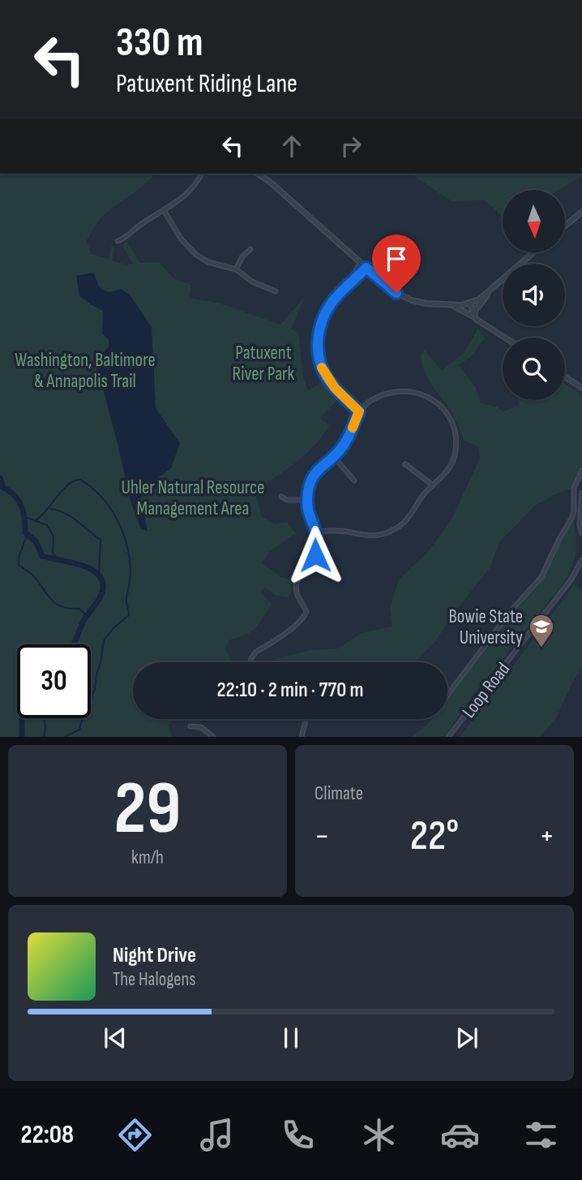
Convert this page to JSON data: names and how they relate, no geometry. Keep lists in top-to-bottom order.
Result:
{
  "streets": {
    "street": ["Loop Road"]
  },
  "parks": ["Patuxent River Park", "Washington, Baltimore & Annapolis Trail", "Uhler Natural Resource Management Area"],
  "places": {
    "school or university": ["Bowie State University"]
  },
  "north": "bottom",
  "page": {
    "turn": ["330 m", "Patuxent Riding Lane"],
    "limit": "30",
    "trip": "22:10 · 2 min · 770 m",
    "tile": [
      ["29", "km/h"],
      "Climate"
    ],
    "heat": ["−", "22°", "+"],
    "song": ["Night Drive", "The Halogens"],
    "tabs": "22:08"
  }
}
